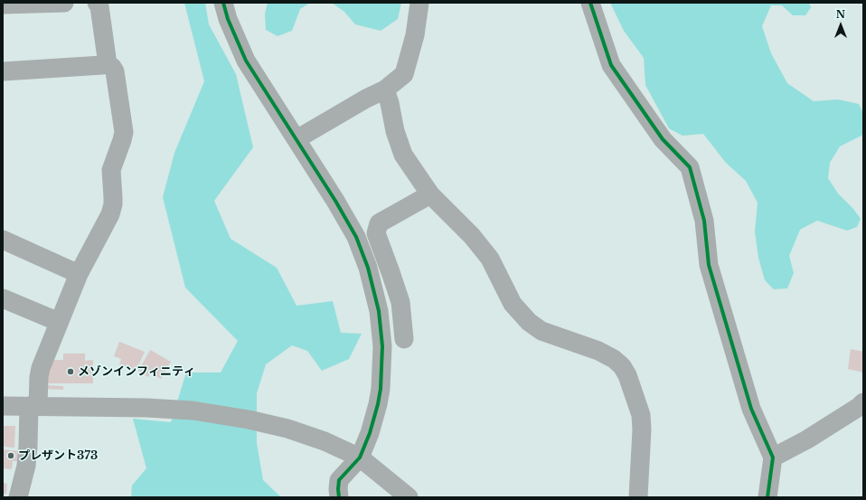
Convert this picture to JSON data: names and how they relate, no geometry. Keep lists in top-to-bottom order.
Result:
{
  "places": ["メゾンインフィニティ", "プレザント373"],
  "north": "top"
}
